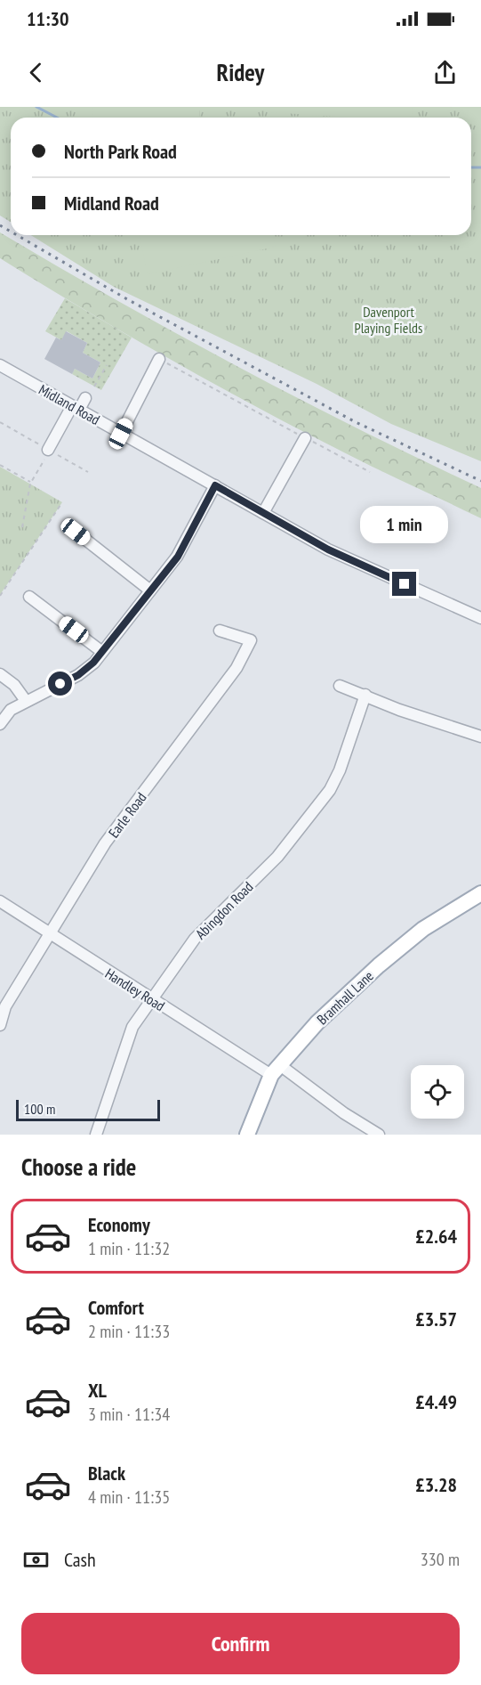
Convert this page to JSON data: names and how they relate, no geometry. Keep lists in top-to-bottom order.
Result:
{
  "streets": {
    "main road": ["Bramhall Lane"],
    "street": [
      "Midland Road",
      "Earle Road",
      "Abingdon Road",
      "Handley Road"
    ]
  },
  "crossings": [
    ["Earle Road", "Handley Road"],
    ["Abingdon Road", "Handley Road"],
    ["Handley Road", "Bramhall Lane"]
  ],
  "parks": ["Davenport Playing Fields"],
  "scale_bar": "100 m",
  "page": {
    "status": "11:30",
    "header": "Ridey",
    "banner": ["North Park Road", "Midland Road"],
    "bubble": "1 min",
    "scale": "100 m",
    "heading": "Choose a ride",
    "list": [
      {
        "name": "Economy",
        "note": "1 min · 11:32",
        "value": "£2.64"
      },
      {
        "name": "Comfort",
        "note": "2 min · 11:33",
        "value": "£3.57"
      },
      {
        "name": "XL",
        "note": "3 min · 11:34",
        "value": "£4.49"
      },
      {
        "name": "Black",
        "note": "4 min · 11:35",
        "value": "£3.28"
      }
    ],
    "pay": ["Cash", "330 m"],
    "buttons": "Confirm"
  }
}
